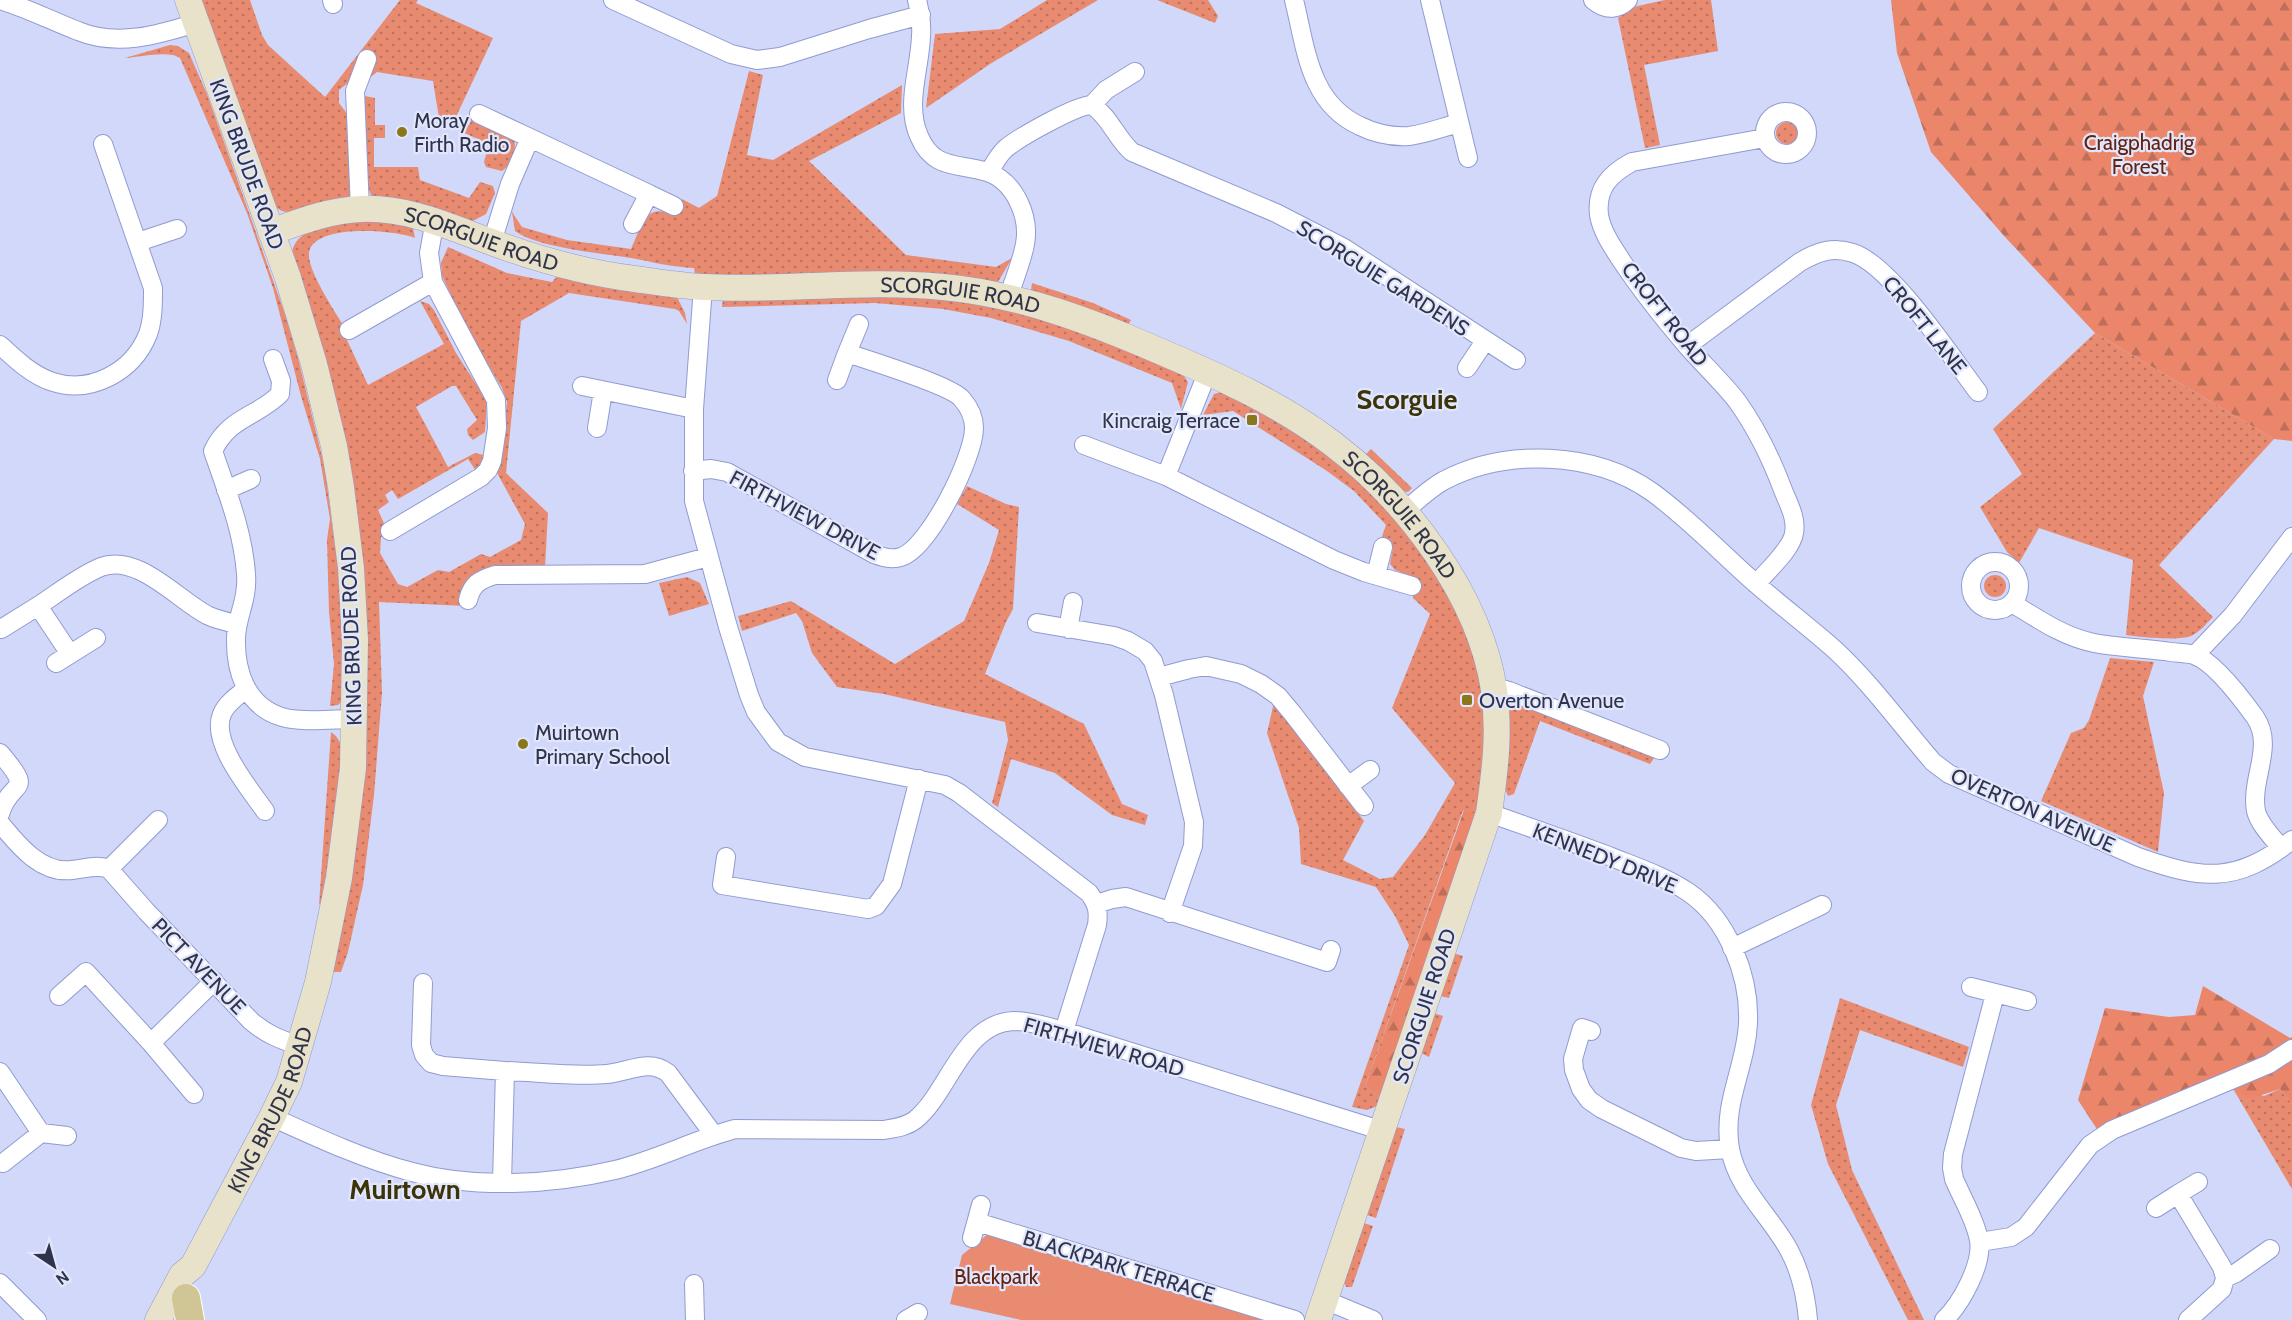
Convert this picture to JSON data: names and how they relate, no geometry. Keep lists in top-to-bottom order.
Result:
{
  "streets": {
    "street": [
      "KING BRUDE ROAD",
      "SCORGUIE ROAD",
      "SCORGUIE GARDENS",
      "CROFT ROAD",
      "CROFT LANE",
      "FIRTHVIEW DRIVE",
      "OVERTON AVENUE",
      "KENNEDY DRIVE",
      "PICT AVENUE",
      "FIRTHVIEW ROAD",
      "BLACKPARK TERRACE"
    ]
  },
  "crossings": [
    ["KING BRUDE ROAD", "SCORGUIE ROAD"],
    ["KING BRUDE ROAD", "PICT AVENUE"],
    ["KING BRUDE ROAD", "FIRTHVIEW ROAD"],
    ["SCORGUIE ROAD", "OVERTON AVENUE"],
    ["SCORGUIE ROAD", "KENNEDY DRIVE"],
    ["SCORGUIE ROAD", "FIRTHVIEW ROAD"],
    ["CROFT ROAD", "CROFT LANE"],
    ["CROFT ROAD", "OVERTON AVENUE"]
  ],
  "districts": ["Scorguie", "Muirtown"],
  "parks": ["Craigphadrig Forest", "Blackpark"],
  "places": {
    "other": ["Moray Firth Radio", "Muirtown Primary School"],
    "transit": ["Kincraig Terrace", "Overton Avenue"]
  },
  "north": "bottom right"
}
